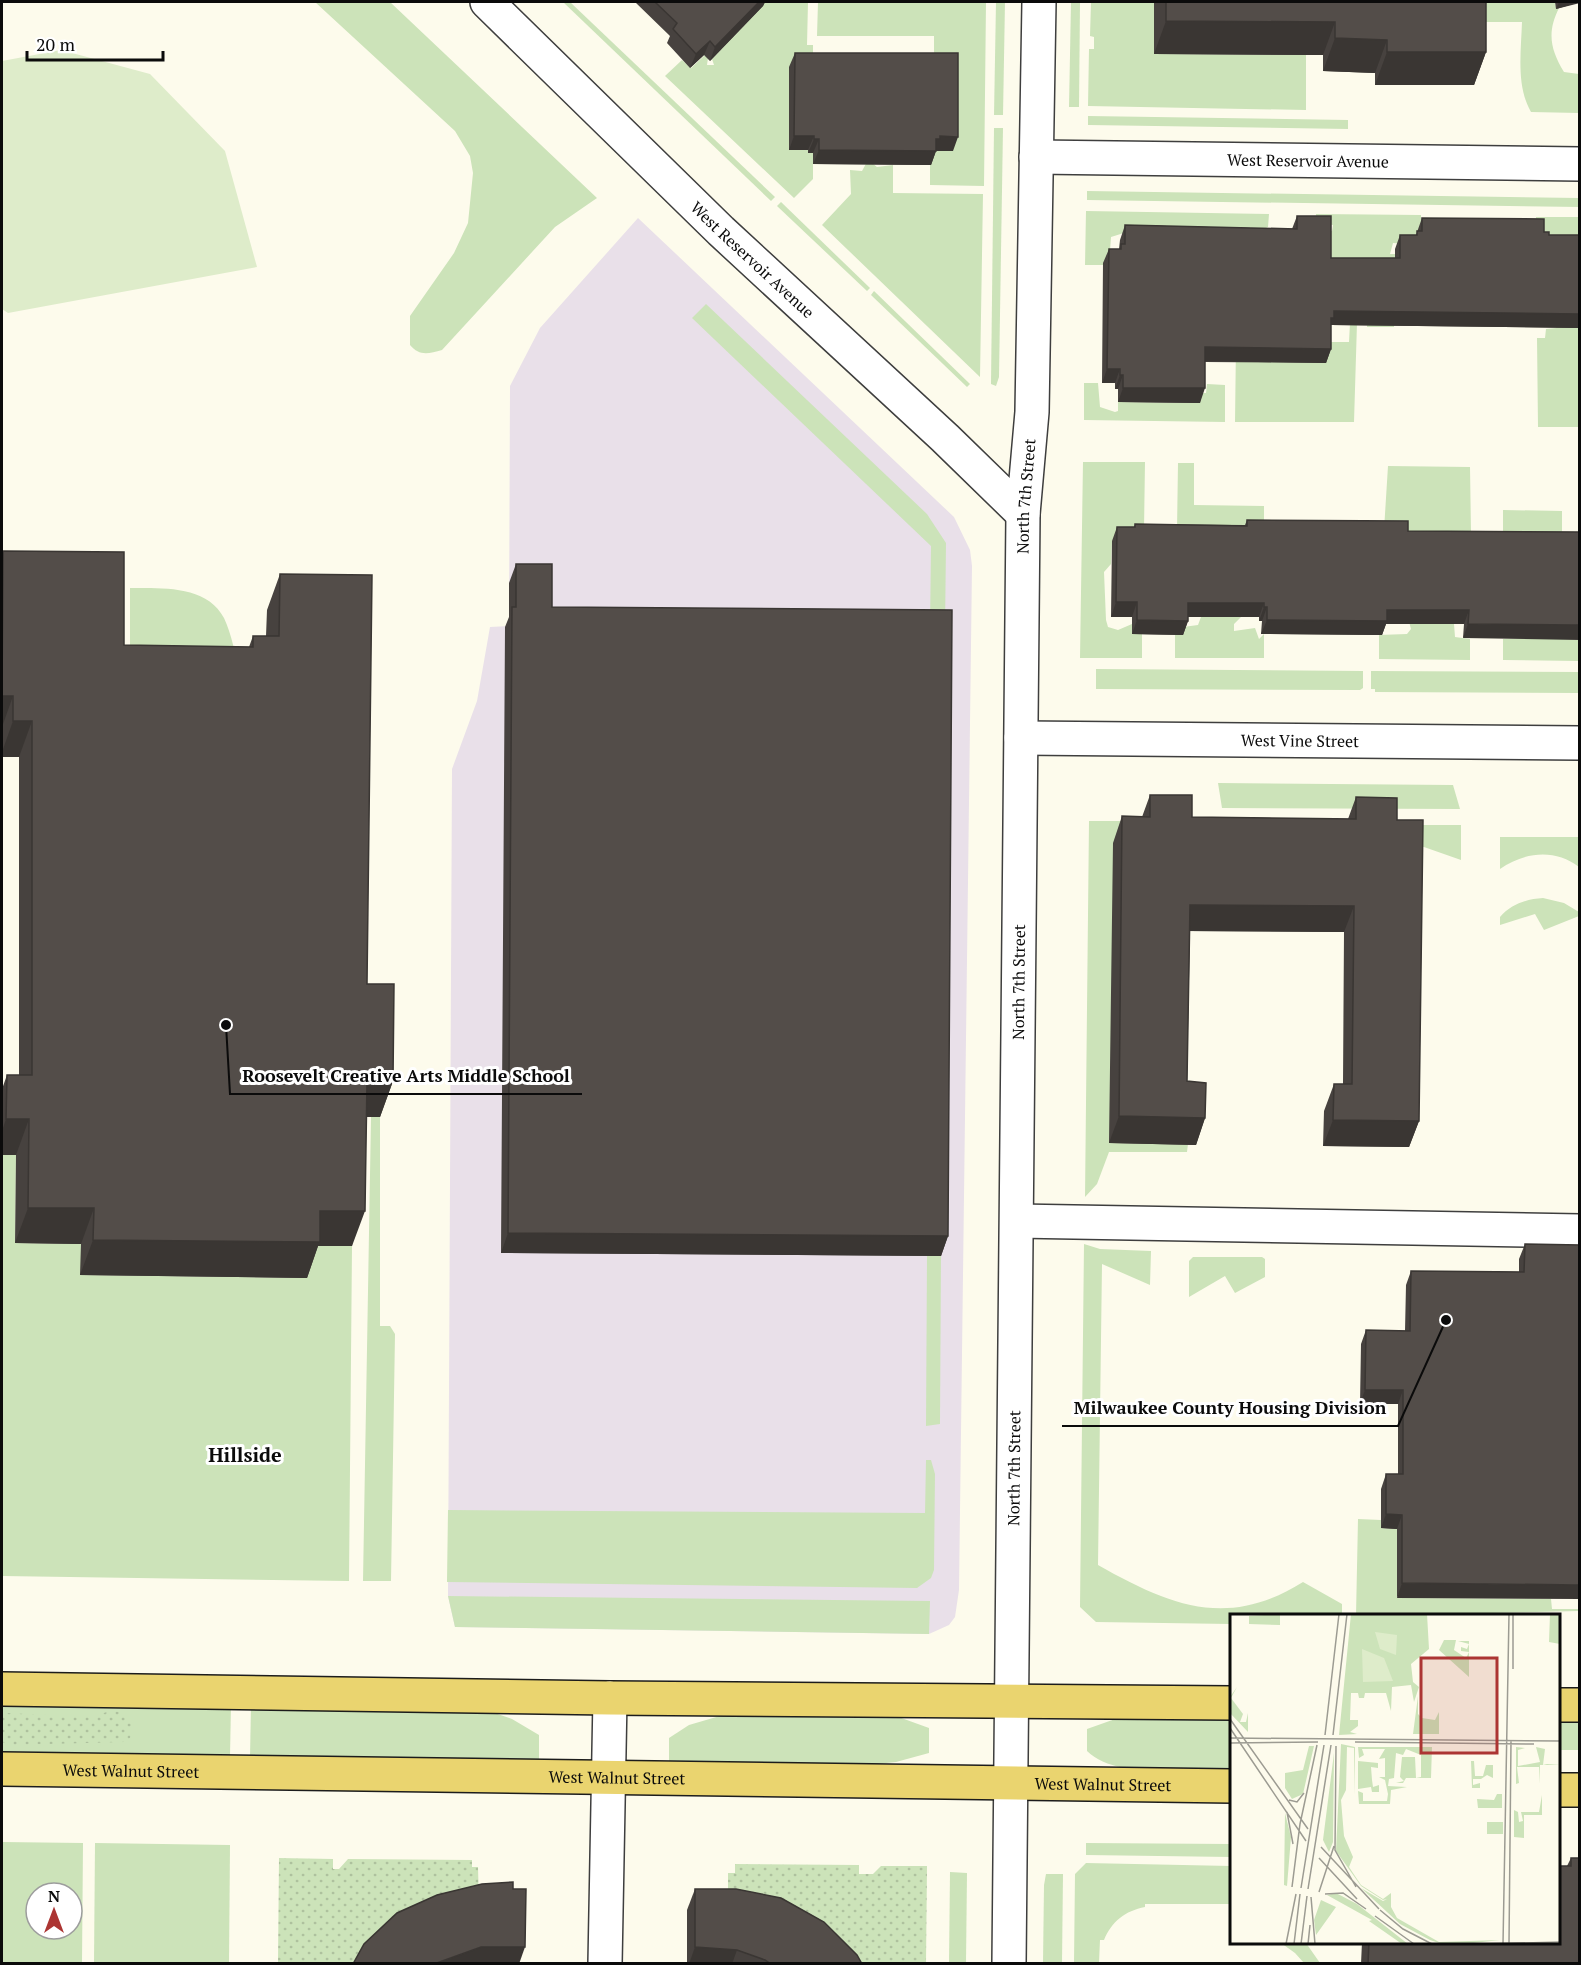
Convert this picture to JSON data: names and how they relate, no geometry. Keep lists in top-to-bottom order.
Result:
{
  "streets": {
    "main road": ["West Walnut Street"],
    "street": ["West Reservoir Avenue", "North 7th Street", "West Vine Street"]
  },
  "crossings": [
    ["West Reservoir Avenue", "North 7th Street"],
    ["North 7th Street", "West Vine Street"],
    ["North 7th Street", "West Walnut Street"]
  ],
  "districts": ["Hillside"],
  "places": ["Roosevelt Creative Arts Middle School", "Milwaukee County Housing Division"],
  "scale_bar": "20 m",
  "north": "top"
}
